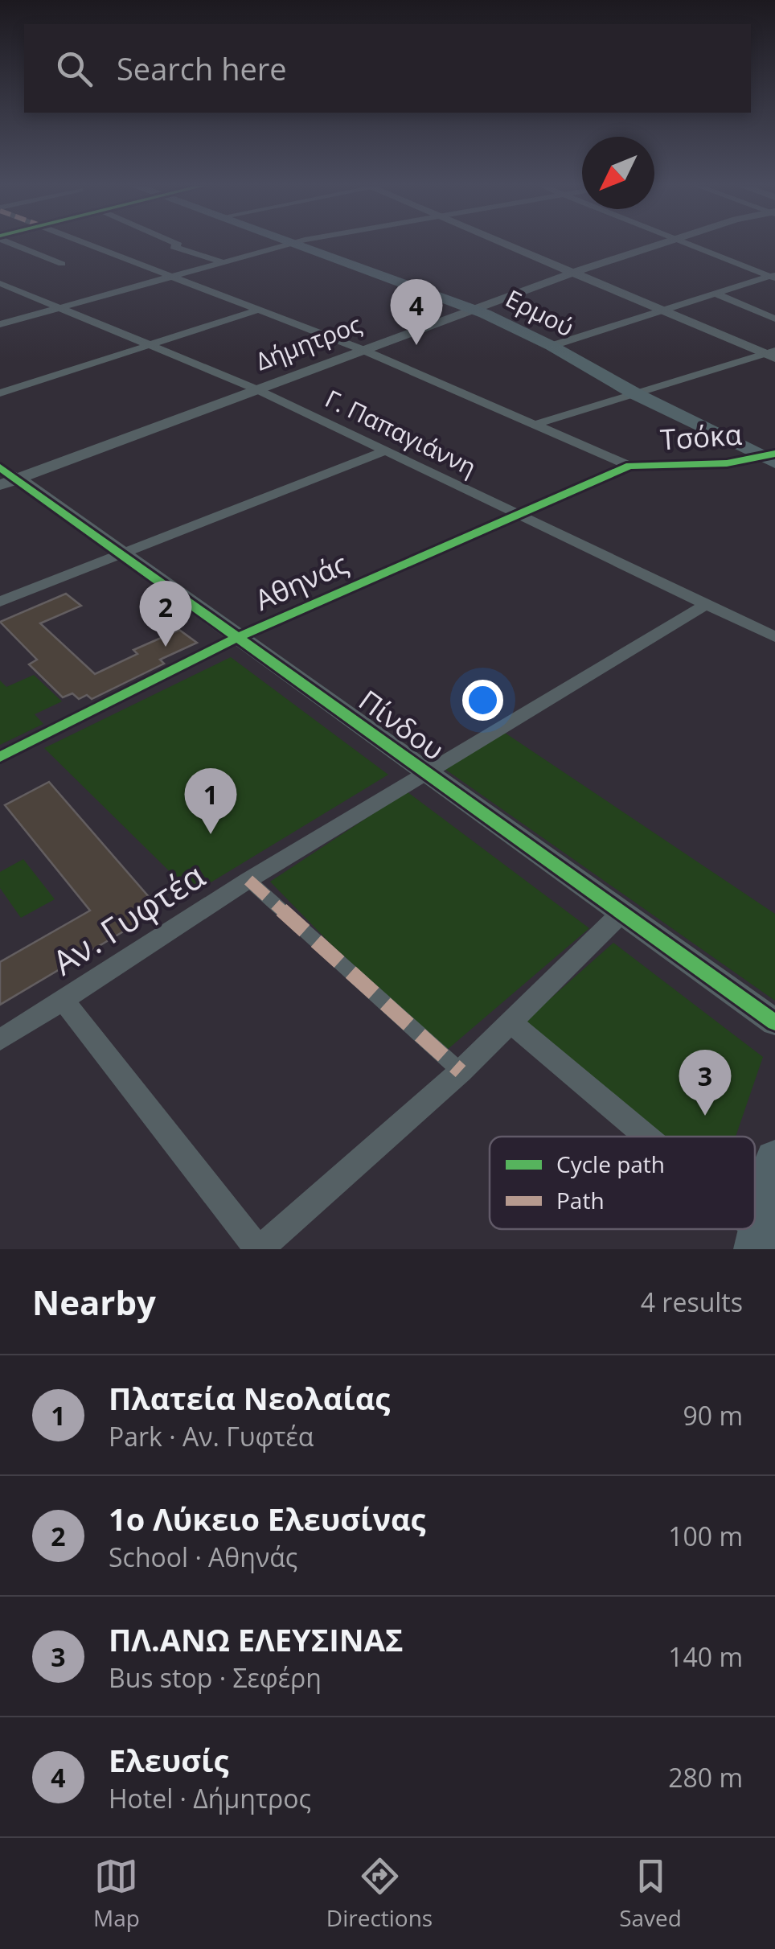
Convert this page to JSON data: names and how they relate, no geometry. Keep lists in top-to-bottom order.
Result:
{
  "streets": {
    "main road": ["Ερμού"],
    "street": [
      "Δήμητρος",
      "Γ. Παπαγιάννη",
      "Τσόκα",
      "Αθηνάς",
      "Πίνδου",
      "Αν. Γυφτέα"
    ]
  },
  "crossings": [
    ["Ερμού", "Δήμητρος"],
    ["Ερμού", "Τσόκα"],
    ["Δήμητρος", "Γ. Παπαγιάννη"],
    ["Δήμητρος", "Πίνδου"],
    ["Γ. Παπαγιάννη", "Αθηνάς"],
    ["Γ. Παπαγιάννη", "Αν. Γυφτέα"],
    ["Τσόκα", "Αθηνάς"],
    ["Αθηνάς", "Πίνδου"],
    ["Πίνδου", "Αν. Γυφτέα"]
  ],
  "legend": ["Cycle path", "Path"],
  "north": "bottom left",
  "page": {
    "search": "Search here",
    "pins": [
      "4",
      "2",
      "1",
      "3"
    ],
    "heading": ["Nearby", "4 results"],
    "list": [
      {
        "mark": "1",
        "name": "Πλατεία Νεολαίας",
        "note": "Park · Αν. Γυφτέα",
        "value": "90 m"
      },
      {
        "mark": "2",
        "name": "1ο Λύκειο Ελευσίνας",
        "note": "School · Αθηνάς",
        "value": "100 m"
      },
      {
        "mark": "3",
        "name": "ΠΛ.ΑΝΩ ΕΛΕΥΣΙΝΑΣ",
        "note": "Bus stop · Σεφέρη",
        "value": "140 m"
      },
      {
        "mark": "4",
        "name": "Ελευσίς",
        "note": "Hotel · Δήμητρος",
        "value": "280 m"
      }
    ],
    "nav": ["Map", "Directions", "Saved"]
  }
}
